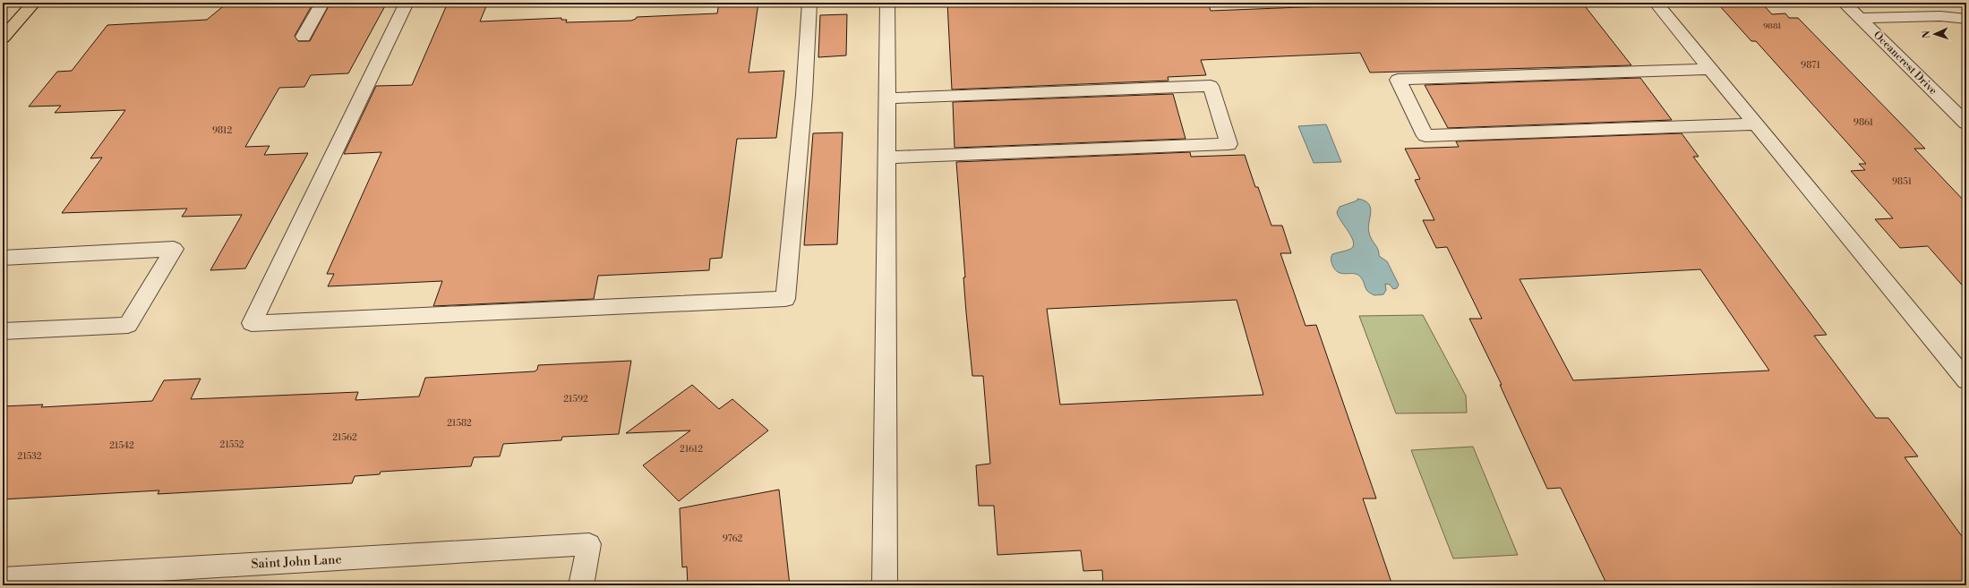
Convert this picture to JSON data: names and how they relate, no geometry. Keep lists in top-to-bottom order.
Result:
{
  "streets": {
    "street": ["Oceancrest Drive", "Saint John Lane"]
  },
  "house_numbers": [
    "9881",
    "9871",
    "9861",
    "9812",
    "9851",
    "21592",
    "21582",
    "21562",
    "21552",
    "21542",
    "21612",
    "21532",
    "9762"
  ],
  "north": "left"
}
